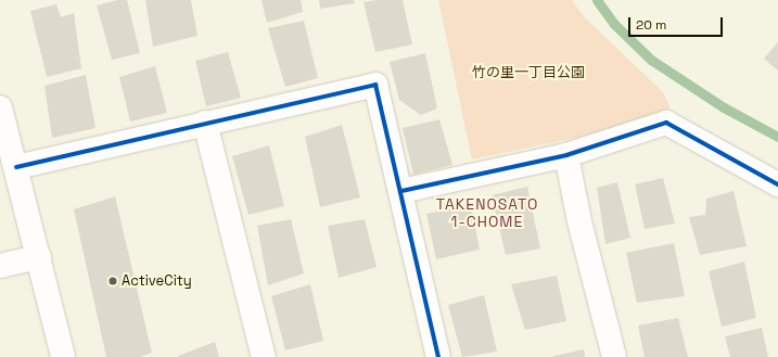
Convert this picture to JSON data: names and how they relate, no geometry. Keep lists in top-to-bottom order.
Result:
{
  "districts": ["TAKENOSATO 1-CHOME"],
  "parks": ["竹の里一丁目公園"],
  "places": ["ActiveCity"],
  "scale_bar": "20 m"
}
